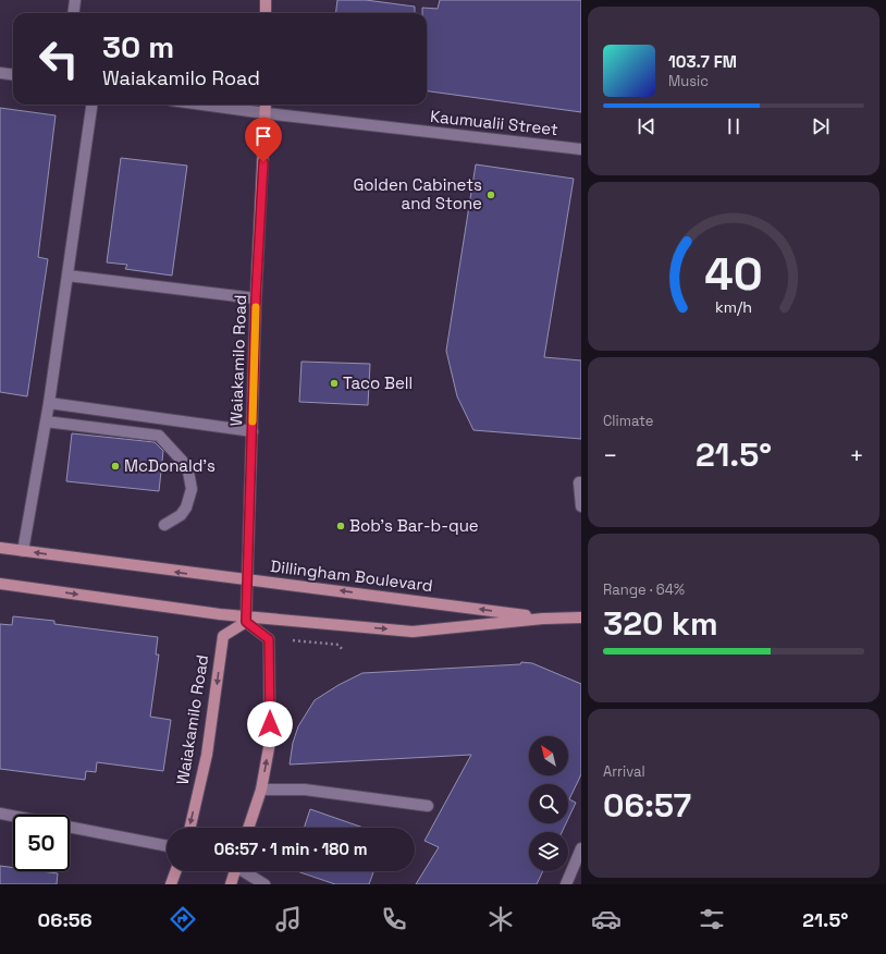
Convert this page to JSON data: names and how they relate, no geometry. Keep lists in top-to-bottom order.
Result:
{
  "streets": {
    "main road": ["Waiakamilo Road", "Dillingham Boulevard"],
    "street": ["Kaumualii Street"]
  },
  "crossings": [
    ["Kaumualii Street", "Waiakamilo Road"],
    ["Waiakamilo Road", "Dillingham Boulevard"]
  ],
  "places": [
    "Golden Cabinets and Stone",
    "Taco Bell",
    "McDonald's",
    "Bob's Bar-b-que"
  ],
  "north": "top left",
  "page": {
    "turn": ["30 m", "Waiakamilo Road"],
    "song": ["103.7 FM", "Music"],
    "tile": [
      "Climate",
      ["Range · 64%", "320 km"],
      ["Arrival", "06:57"]
    ],
    "heat": ["−", "21.5°", "+"],
    "limit": "50",
    "trip": "06:57 · 1 min · 180 m",
    "tabs": ["06:56", "21.5°"],
    "gauge": ["40", "km/h"]
  }
}
